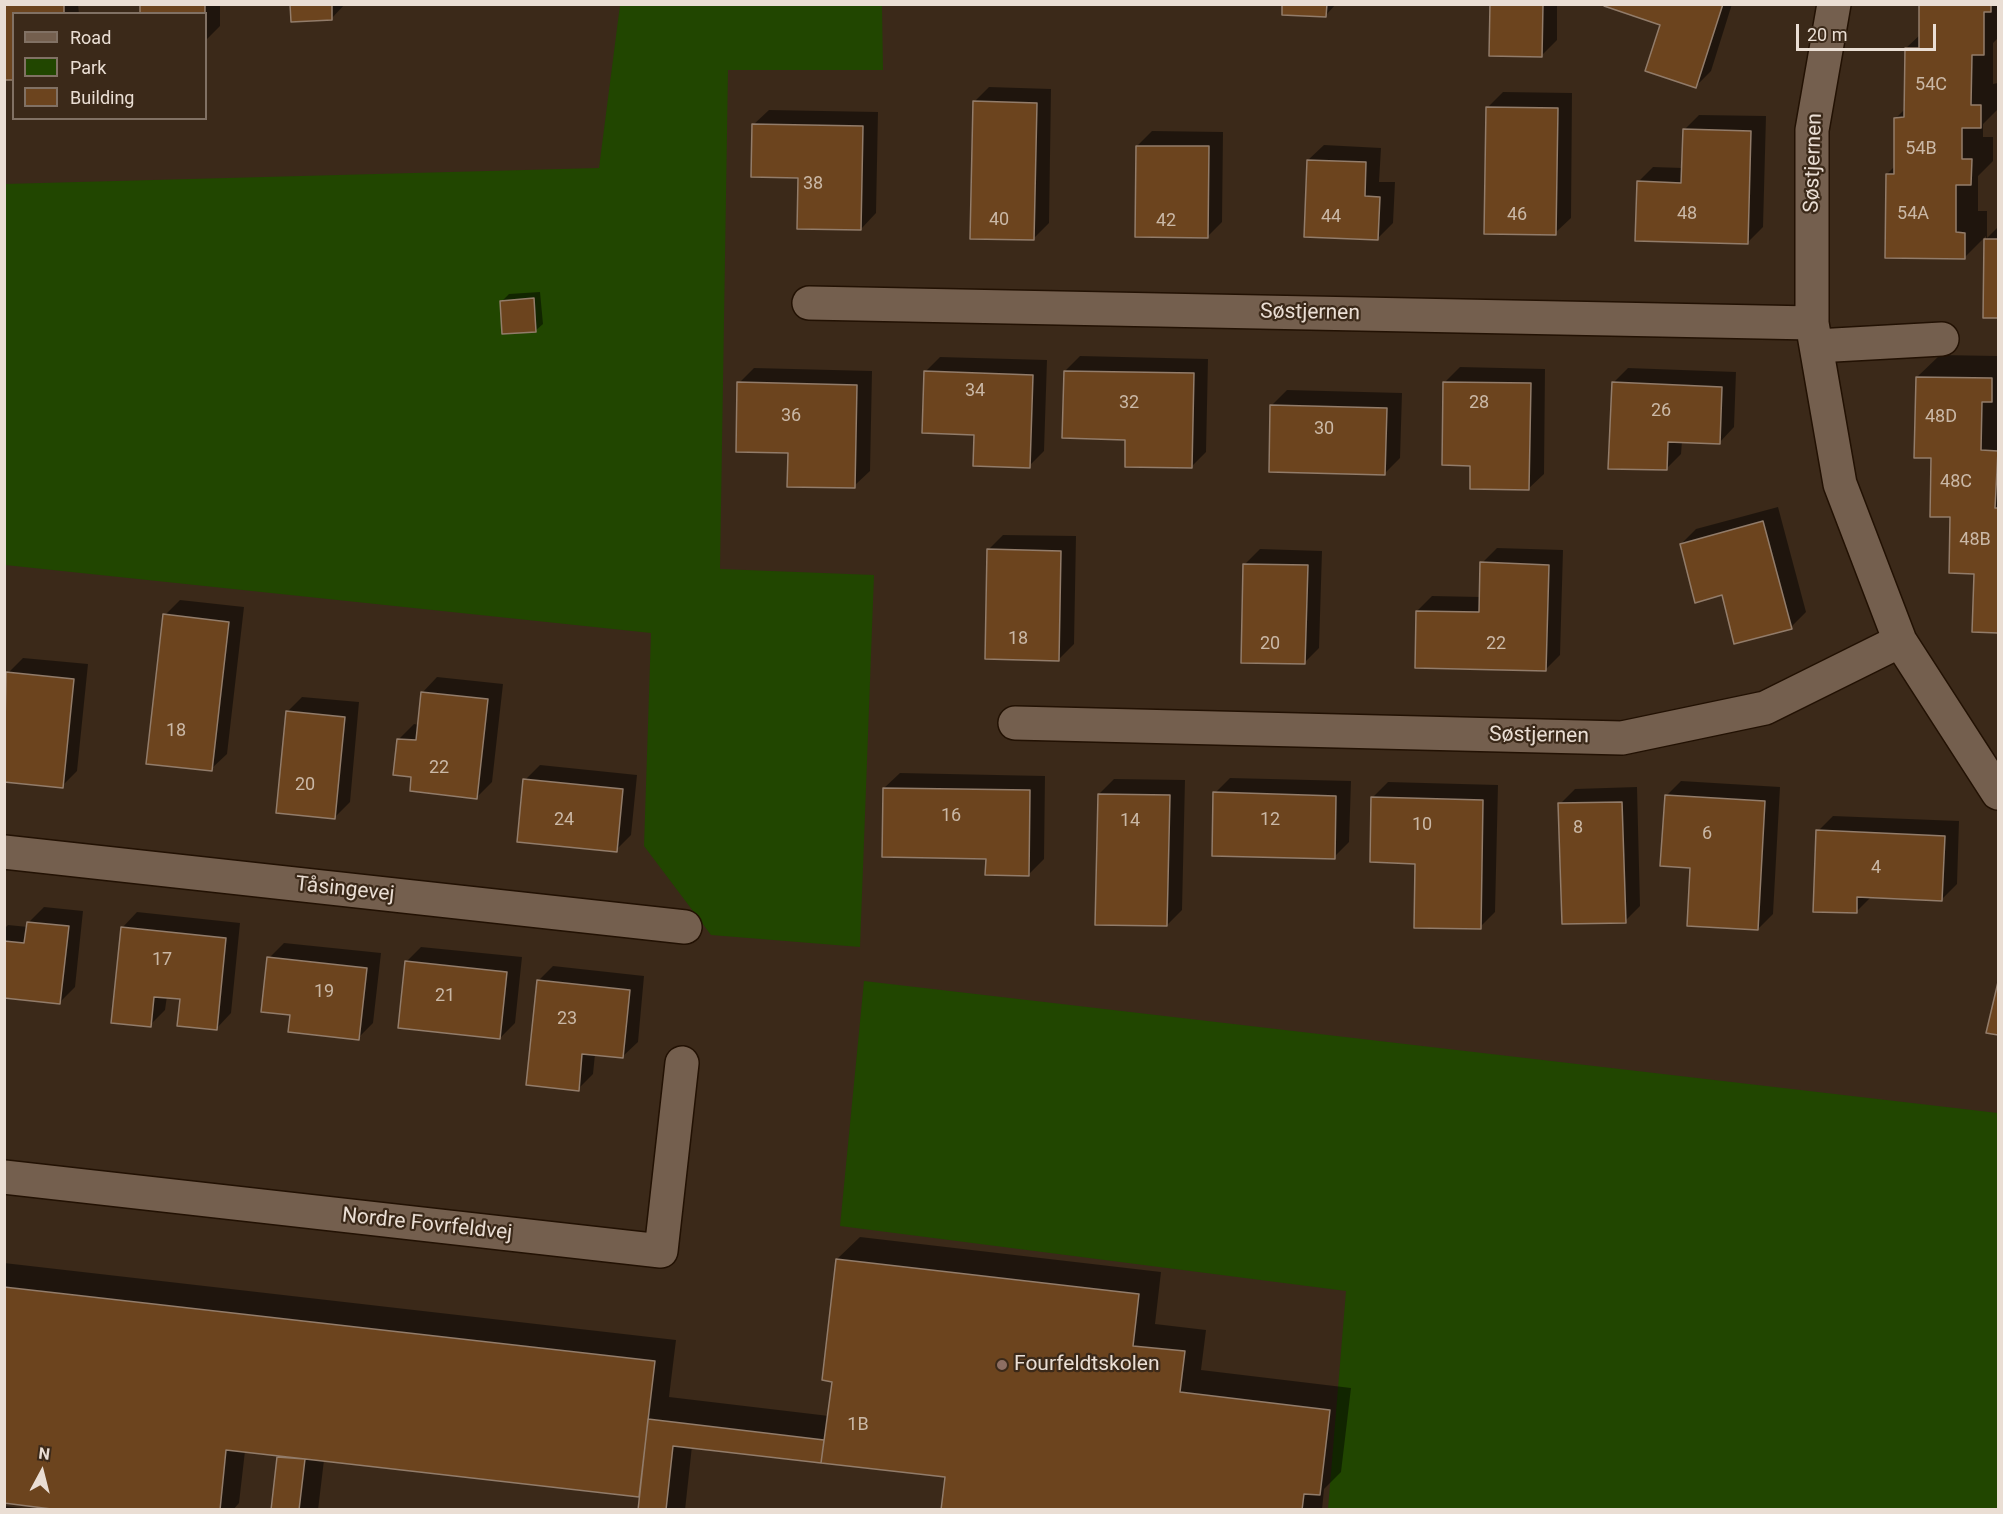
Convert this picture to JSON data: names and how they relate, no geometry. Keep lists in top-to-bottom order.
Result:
{
  "streets": {
    "street": ["Søstjernen", "Tåsingevej", "Nordre Fovrfeldvej"]
  },
  "places": ["Fourfeldtskolen"],
  "house_numbers": [
    "54C",
    "54B",
    "38",
    "48",
    "54A",
    "46",
    "44",
    "40",
    "42",
    "34",
    "32",
    "28",
    "26",
    "36",
    "48D",
    "30",
    "48C",
    "48B",
    "18",
    "20",
    "22",
    "18",
    "22",
    "20",
    "16",
    "24",
    "12",
    "14",
    "10",
    "8",
    "6",
    "4",
    "17",
    "19",
    "21",
    "23",
    "1B"
  ],
  "legend": ["Road", "Park", "Building"],
  "scale_bar": "20 m",
  "north": "top"
}
